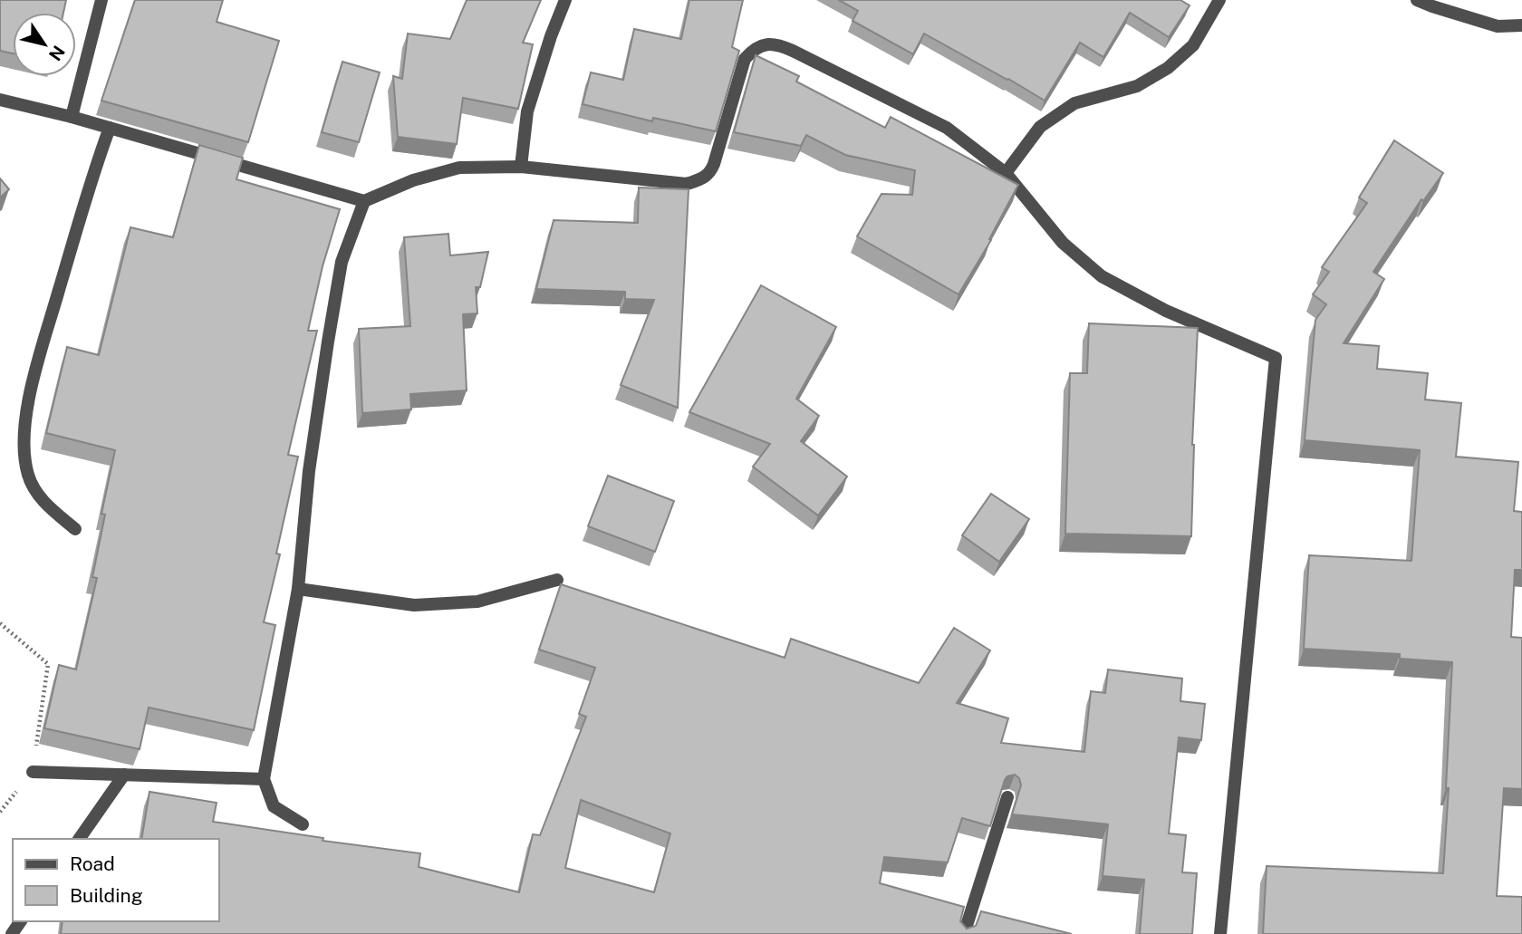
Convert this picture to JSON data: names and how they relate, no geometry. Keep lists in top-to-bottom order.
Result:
{
  "legend": ["Road", "Building"],
  "north": "bottom right"
}
